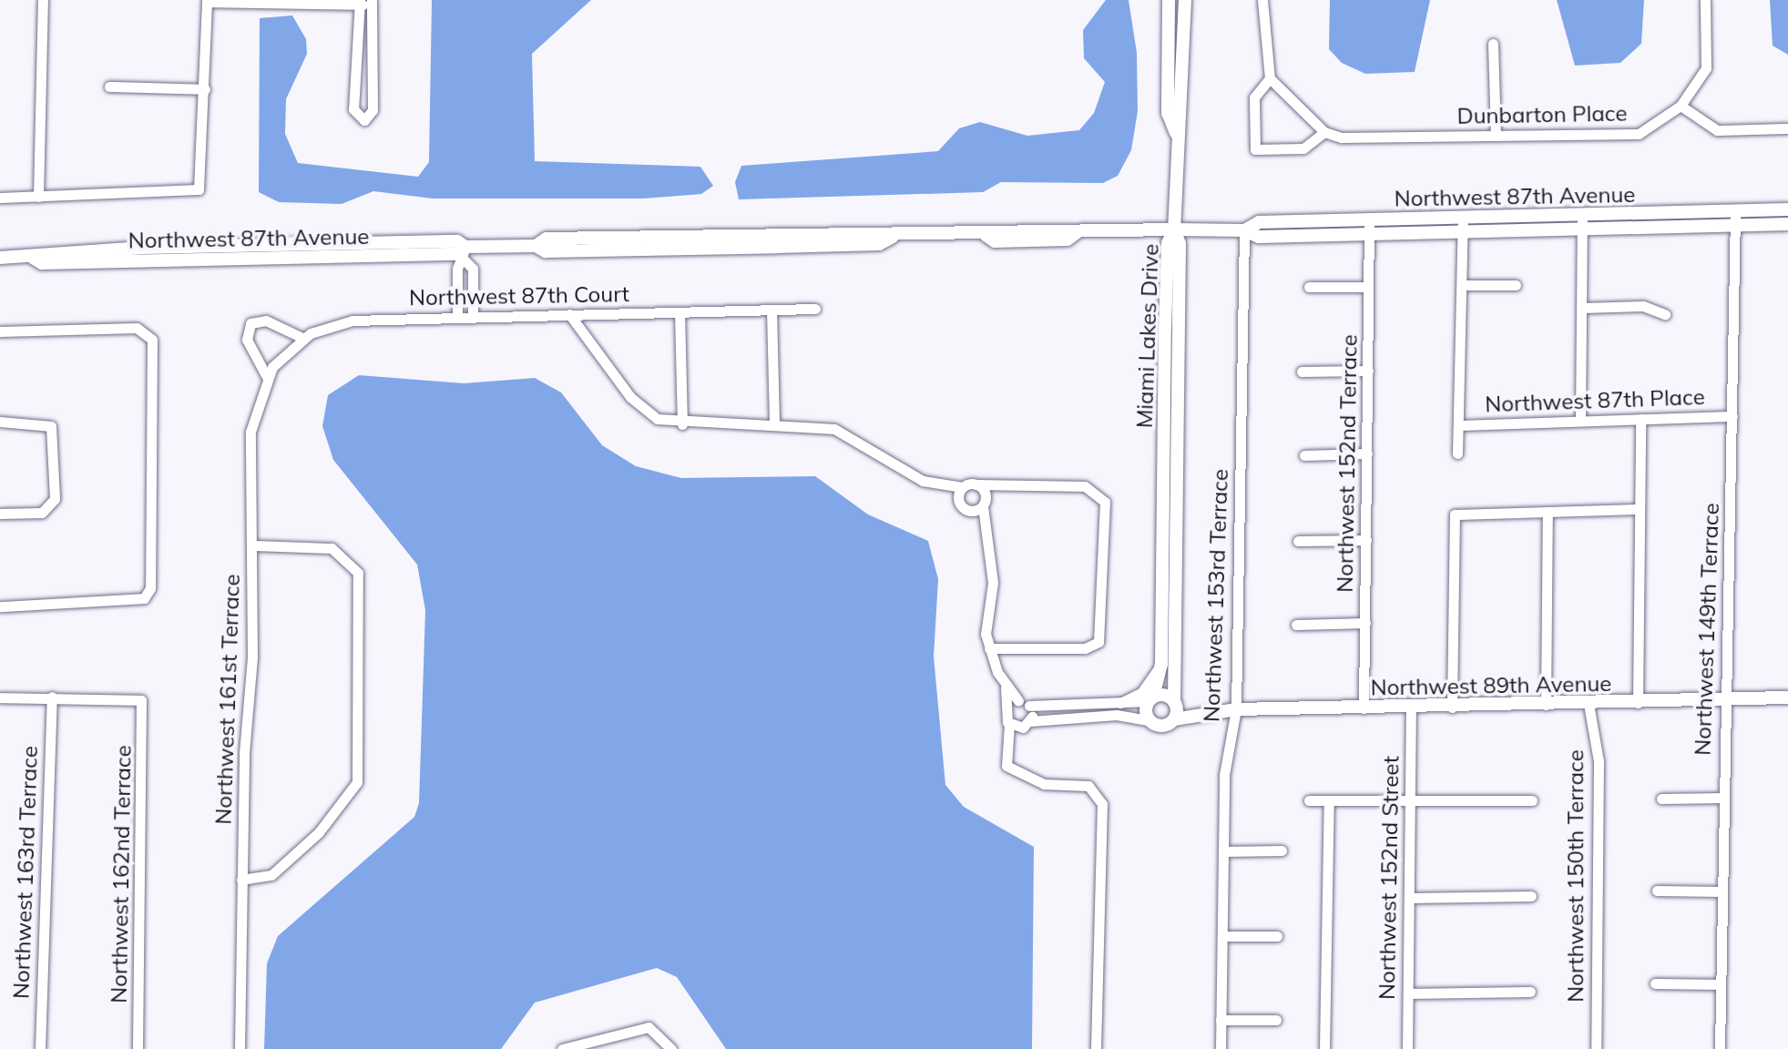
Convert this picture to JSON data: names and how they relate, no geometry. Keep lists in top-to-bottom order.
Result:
{
  "streets": {
    "street": [
      "Dunbarton Place",
      "Northwest 87th Avenue",
      "Northwest 87th Court",
      "Miami Lakes Drive",
      "Northwest 87th Place",
      "Northwest 152nd Terrace",
      "Northwest 153rd Terrace",
      "Northwest 149th Terrace",
      "Northwest 89th Avenue",
      "Northwest 161st Terrace",
      "Northwest 163rd Terrace",
      "Northwest 162nd Terrace",
      "Northwest 150th Terrace",
      "Northwest 152nd Street"
    ]
  },
  "crossings": [
    ["Northwest 87th Avenue", "Miami Lakes Drive"],
    ["Northwest 87th Avenue", "Northwest 152nd Terrace"],
    ["Northwest 87th Avenue", "Northwest 153rd Terrace"],
    ["Northwest 87th Avenue", "Northwest 149th Terrace"],
    ["Northwest 87th Court", "Northwest 161st Terrace"],
    ["Miami Lakes Drive", "Northwest 89th Avenue"],
    ["Northwest 87th Place", "Northwest 149th Terrace"],
    ["Northwest 152nd Terrace", "Northwest 89th Avenue"],
    ["Northwest 153rd Terrace", "Northwest 89th Avenue"],
    ["Northwest 149th Terrace", "Northwest 89th Avenue"],
    ["Northwest 89th Avenue", "Northwest 150th Terrace"],
    ["Northwest 89th Avenue", "Northwest 152nd Street"],
    ["Northwest 163rd Terrace", "Northwest 162nd Terrace"]
  ]
}
